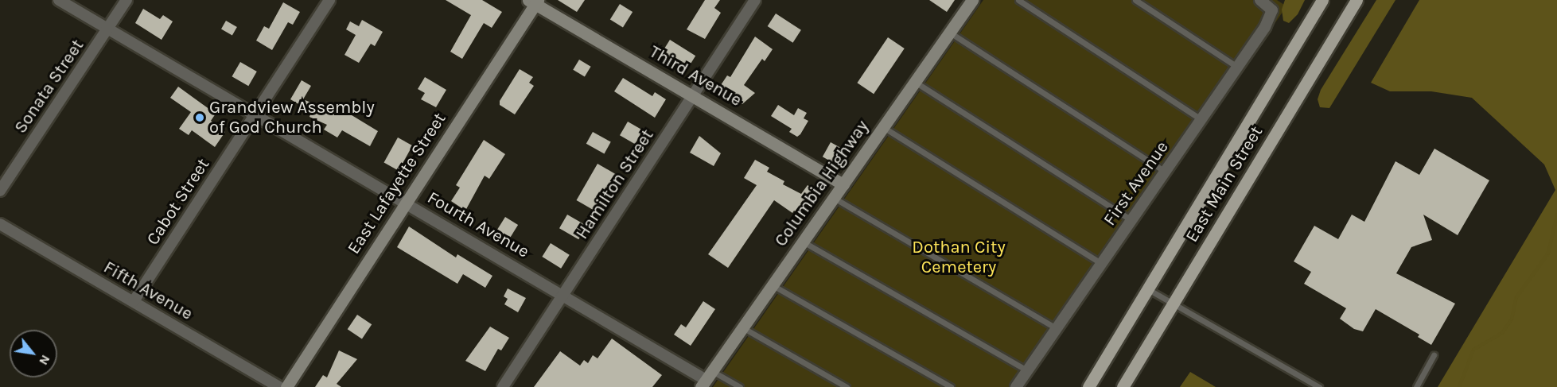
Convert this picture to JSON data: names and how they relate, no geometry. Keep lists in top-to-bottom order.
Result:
{
  "streets": {
    "main road": ["East Main Street"],
    "street": [
      "Third Avenue",
      "Sonata Street",
      "East Lafayette Street",
      "Columbia Highway",
      "First Avenue",
      "Hamilton Street",
      "Cabot Street",
      "Fourth Avenue",
      "Fifth Avenue"
    ]
  },
  "crossings": [
    ["Third Avenue", "East Lafayette Street"],
    ["Third Avenue", "Columbia Highway"],
    ["Third Avenue", "Hamilton Street"],
    ["Sonata Street", "Fourth Avenue"],
    ["East Lafayette Street", "Fourth Avenue"],
    ["Columbia Highway", "Fourth Avenue"],
    ["Hamilton Street", "Fourth Avenue"],
    ["Cabot Street", "Fourth Avenue"],
    ["Cabot Street", "Fifth Avenue"]
  ],
  "parks": ["Dothan City Cemetery"],
  "places": ["Grandview Assembly of God Church"],
  "north": "bottom right"
}
